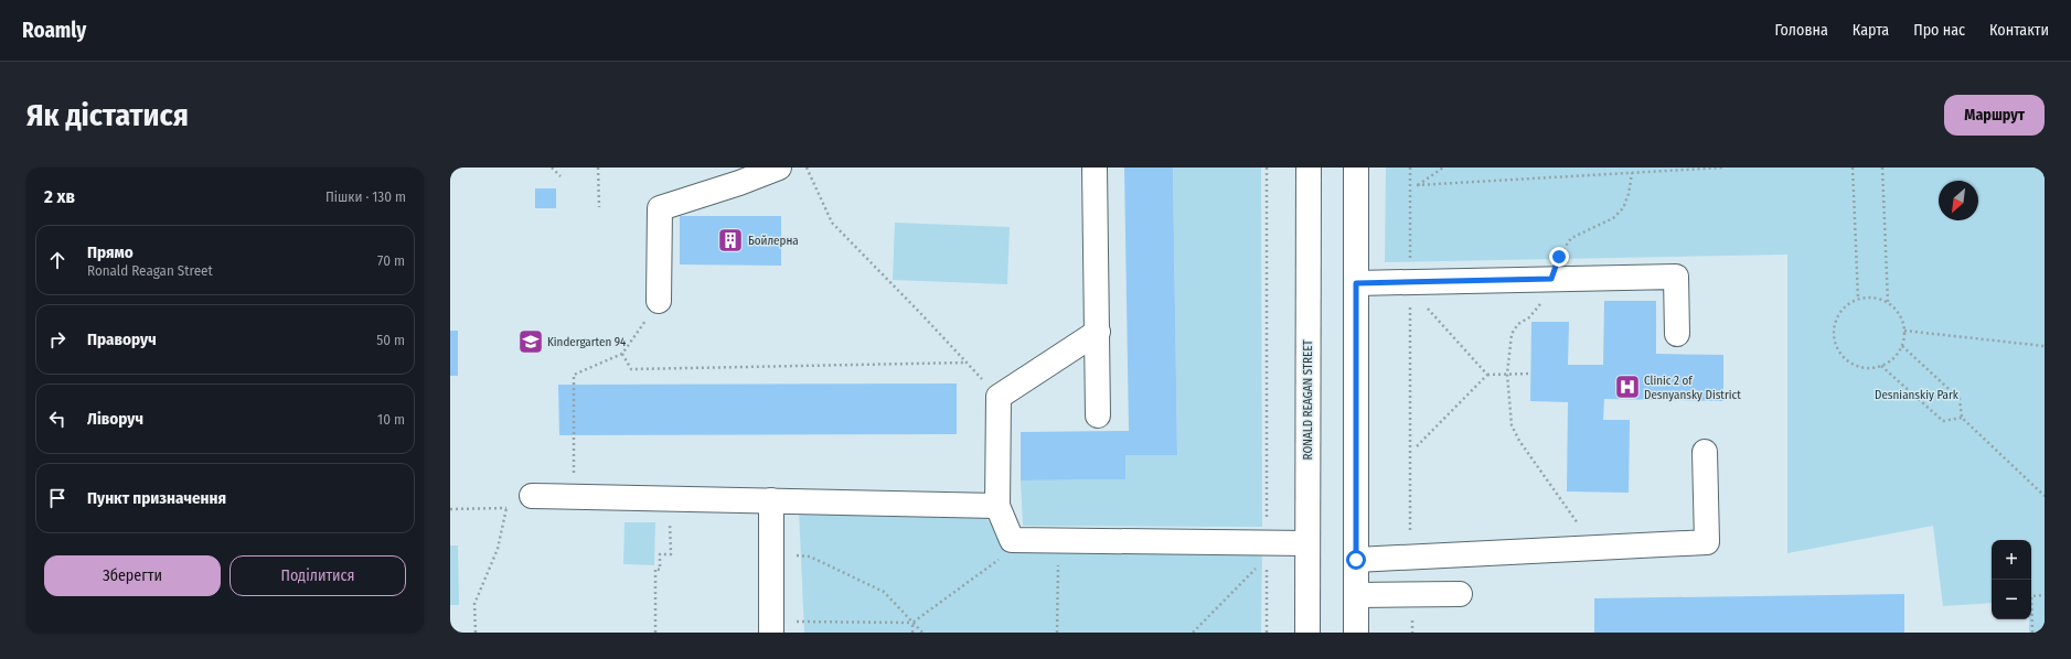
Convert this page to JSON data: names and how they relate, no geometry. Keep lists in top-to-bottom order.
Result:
{
  "streets": {
    "main road": ["RONALD REAGAN STREET"]
  },
  "parks": ["Desnianskiy Park"],
  "places": {
    "building": ["Бойлерна"],
    "school or university": ["Kindergarten 94"],
    "hospital": ["Clinic 2 of Desnyansky District"]
  },
  "north": "bottom left",
  "page": {
    "header": "Roamly",
    "nav": [
      "Головна",
      "Карта",
      "Про нас",
      "Контакти"
    ],
    "buttons": [
      "Маршрут",
      ["Зберегти", "Поділитися"]
    ],
    "title": "Як дістатися",
    "heading": ["2 хв", "Пішки · 130 m"],
    "list": [
      ["Прямо", "Ronald Reagan Street", "70 m"],
      ["Праворуч", "50 m"],
      ["Ліворуч", "10 m"],
      "Пункт призначення"
    ],
    "map_buttons": ["+", "−"]
  }
}
